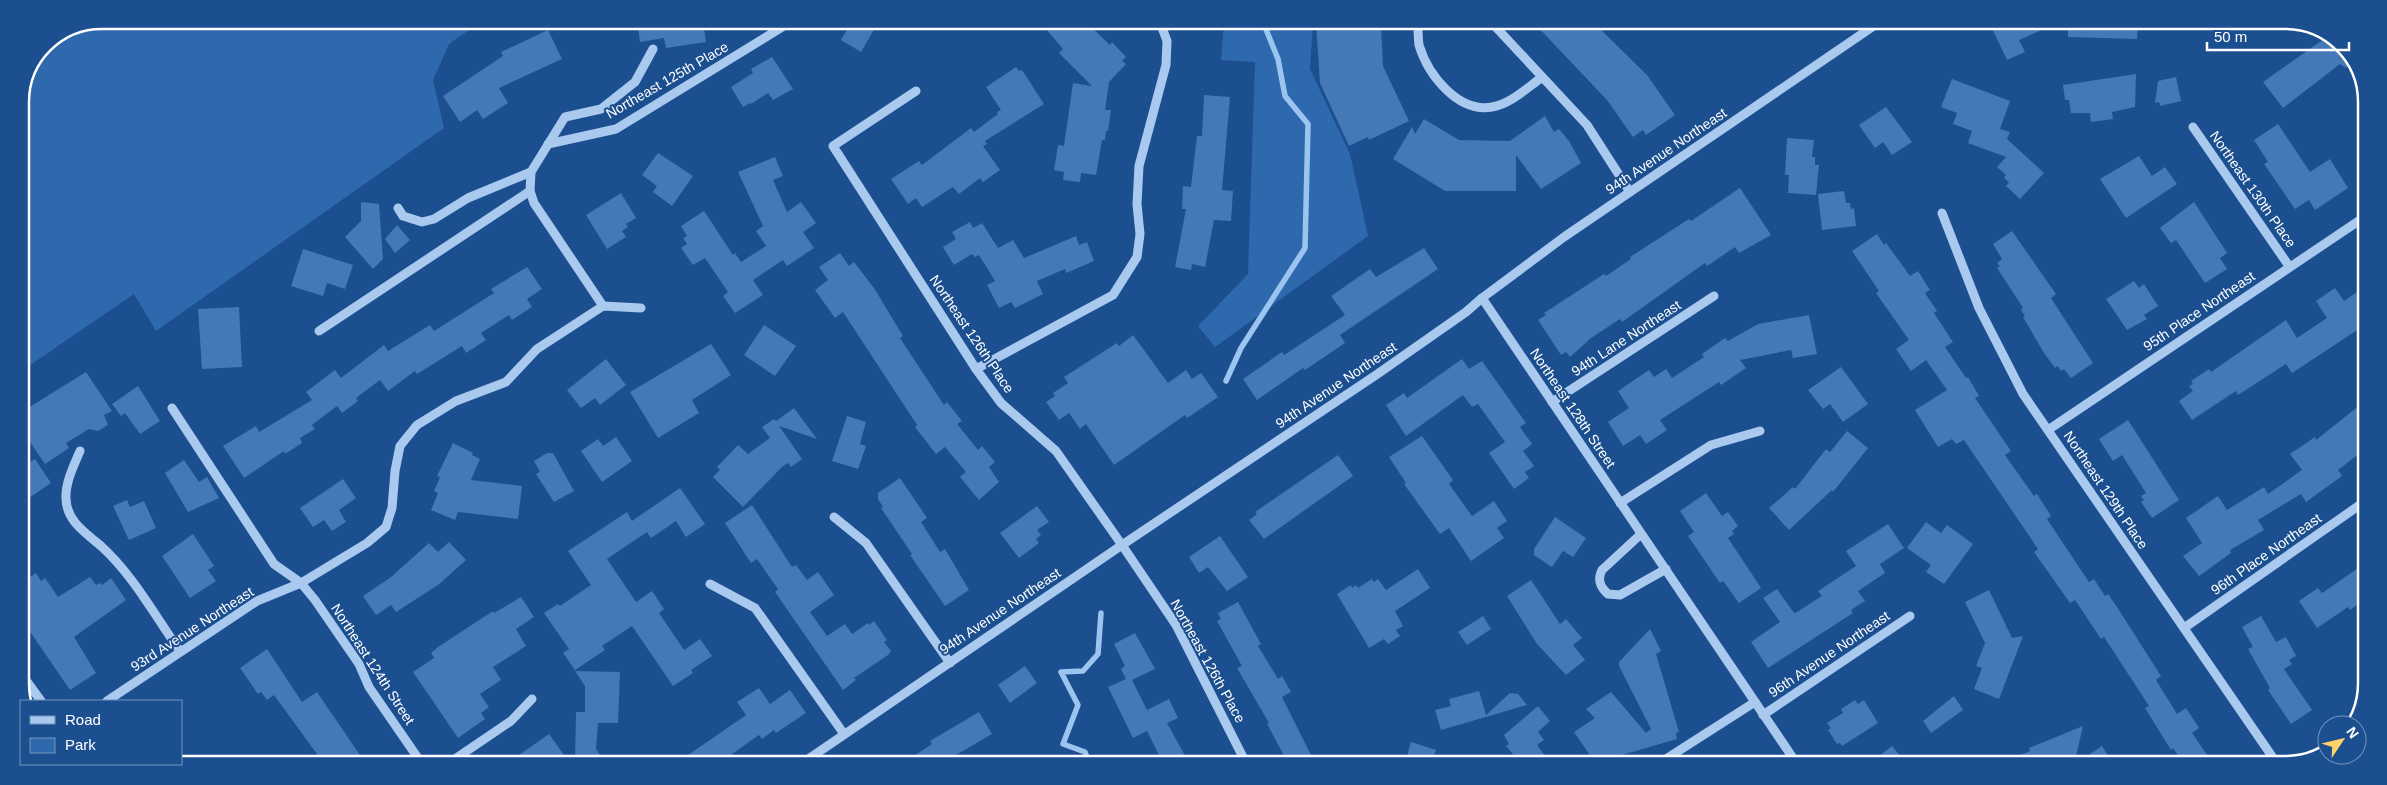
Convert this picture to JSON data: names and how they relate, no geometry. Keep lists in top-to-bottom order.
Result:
{
  "streets": {
    "street": [
      "Northeast 125th Place",
      "94th Avenue Northeast",
      "Northeast 130th Place",
      "95th Place Northeast",
      "Northeast 126th Place",
      "94th Lane Northeast",
      "Northeast 128th Street",
      "Northeast 129th Place",
      "96th Place Northeast",
      "93rd Avenue Northeast",
      "96th Avenue Northeast",
      "Northeast 124th Street"
    ]
  },
  "crossings": [
    ["94th Avenue Northeast", "Northeast 126th Place"],
    ["94th Avenue Northeast", "Northeast 128th Street"],
    ["Northeast 130th Place", "95th Place Northeast"],
    ["95th Place Northeast", "Northeast 129th Place"],
    ["94th Lane Northeast", "Northeast 128th Street"],
    ["Northeast 128th Street", "96th Avenue Northeast"],
    ["Northeast 129th Place", "96th Place Northeast"],
    ["93rd Avenue Northeast", "Northeast 124th Street"]
  ],
  "legend": ["Road", "Park"],
  "scale_bar": "50 m",
  "north": "top right"
}
